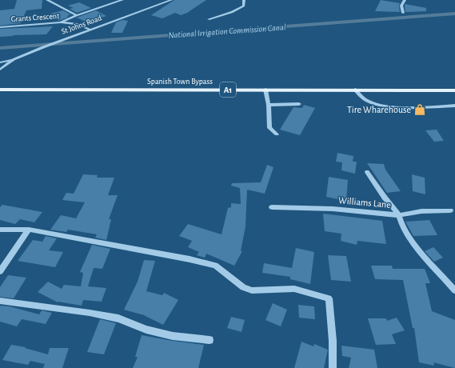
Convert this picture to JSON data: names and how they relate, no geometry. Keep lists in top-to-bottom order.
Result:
{
  "streets": {
    "main road": ["Spanish Town Bypass", "A1"],
    "street": ["Grants Crescent", "St Johns Road", "Williams Lane"]
  },
  "crossings": [
    ["Grants Crescent", "St Johns Road"]
  ],
  "water": ["National Irrigation Commission Canal"],
  "places": {
    "shop": ["Tire Wharehouse"]
  }
}
